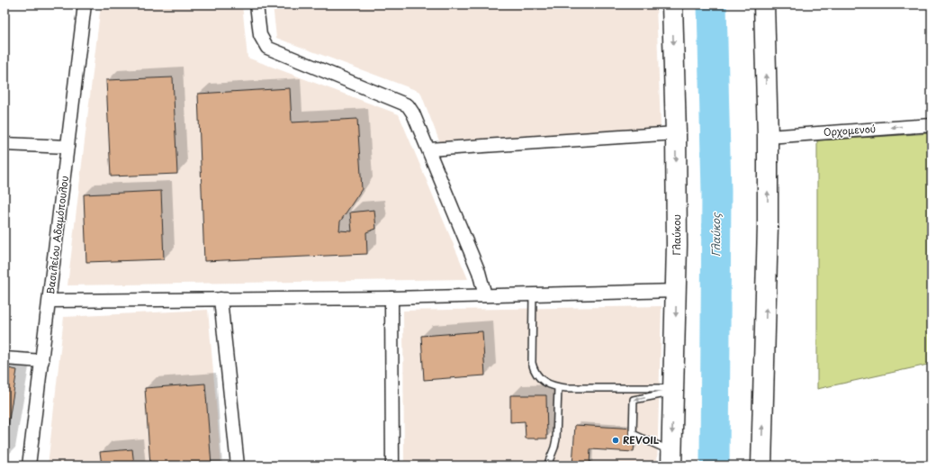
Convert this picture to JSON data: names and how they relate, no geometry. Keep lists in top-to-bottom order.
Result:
{
  "streets": {
    "main road": ["Γλαύκου"],
    "street": ["Ορχομενού", "Βασιλείου Αδαμόπουλου"]
  },
  "one_way": ["Ορχομενού"],
  "water": ["Γλαύκος"],
  "places": ["REVOIL"]
}
